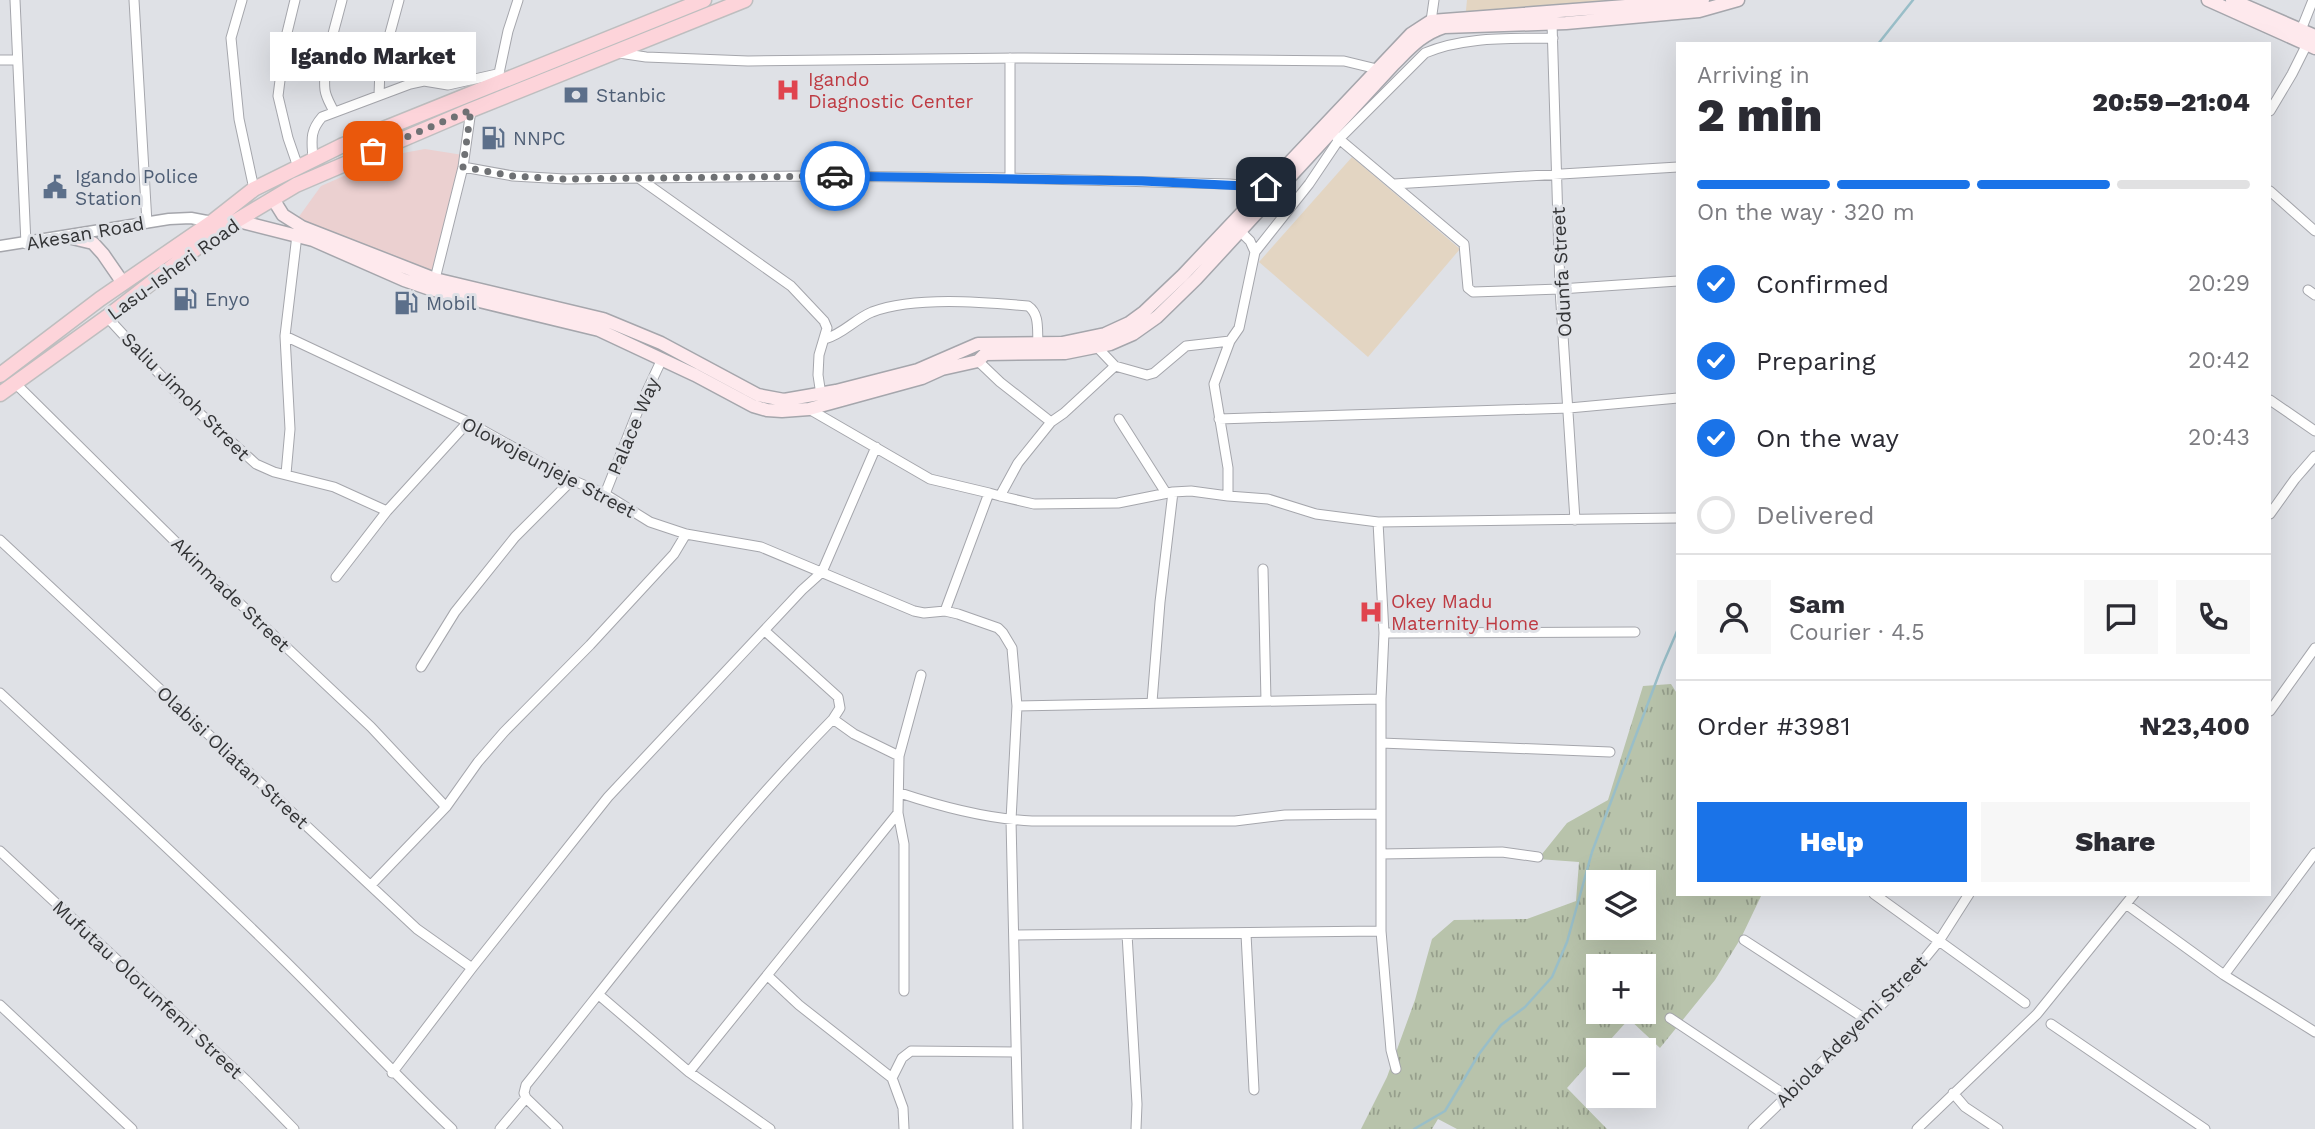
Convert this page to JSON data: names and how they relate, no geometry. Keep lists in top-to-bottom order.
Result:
{
  "streets": {
    "main road": ["Lasu-Isheri Road"],
    "street": [
      "Akesan Road",
      "Odunfa Street",
      "Saliu Jimoh Street",
      "Palace Way",
      "Olowojeunjeje Street",
      "Akinmade Street",
      "Olabisi Oliatan Street",
      "Mufutau Olorunfemi Street",
      "Abiola Adeyemi Street"
    ]
  },
  "crossings": [
    ["Akesan Road", "Lasu-Isheri Road"],
    ["Lasu-Isheri Road", "Saliu Jimoh Street"],
    ["Lasu-Isheri Road", "Akinmade Street"],
    ["Palace Way", "Olowojeunjeje Street"]
  ],
  "places": {
    "hospital": ["Igando Diagnostic Center", "Okey Madu Maternity Home"],
    "bank": ["Stanbic"],
    "fuel station": ["NNPC", "Enyo", "Mobil"],
    "other": ["Igando Market"],
    "public building": ["Igando Police Station"]
  },
  "page": {
    "bubble": "Igando Market",
    "heading": ["2 min", "Arriving in", "20:59–21:04"],
    "panel": [
      "Sam",
      "Courier · 4.5",
      "Order #3981",
      "₦23,400"
    ],
    "bar": "On the way · 320 m",
    "list": [
      ["Confirmed", "20:29"],
      ["Preparing", "20:42"],
      ["On the way", "20:43"],
      "Delivered"
    ],
    "buttons": ["Help", "Share"],
    "map_buttons": ["+", "−"]
  }
}
